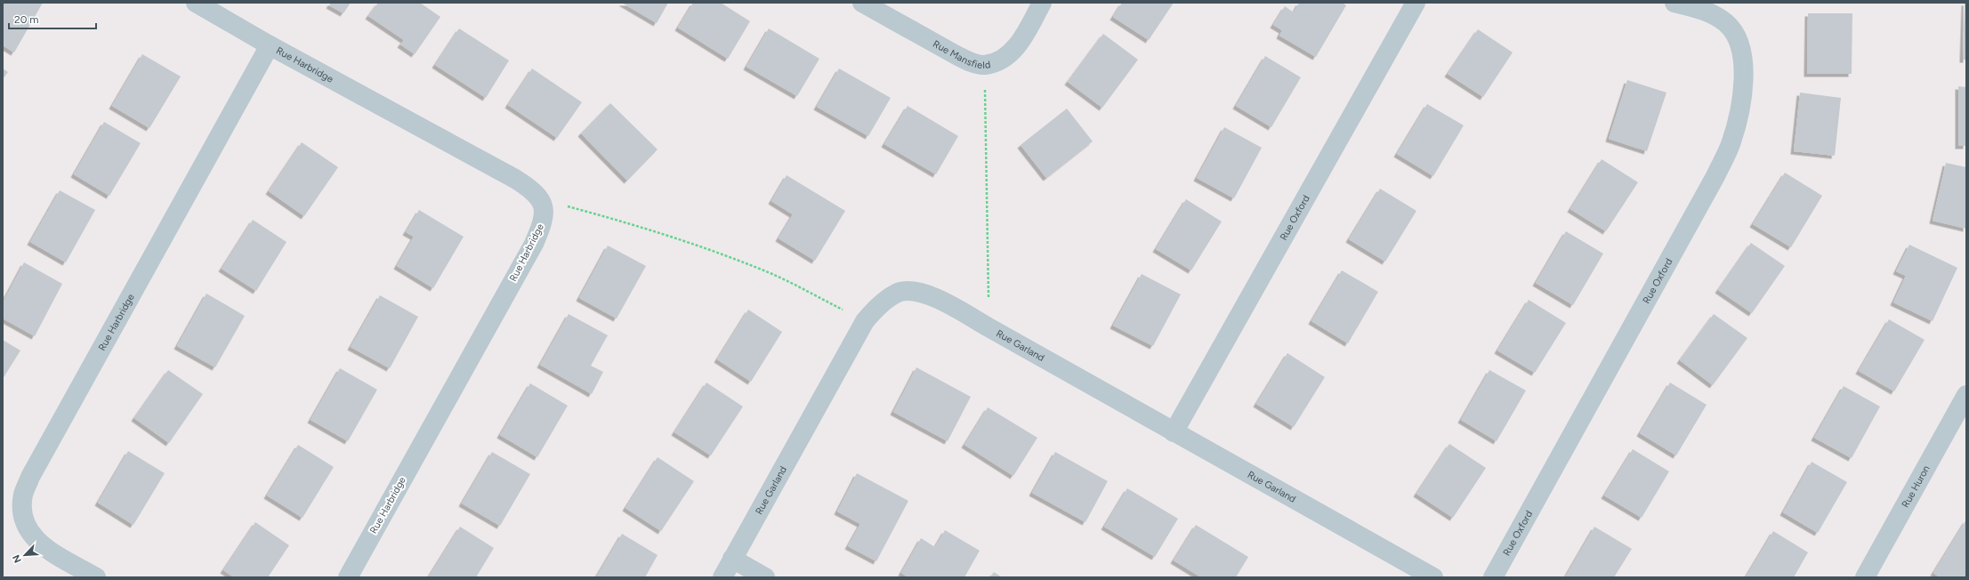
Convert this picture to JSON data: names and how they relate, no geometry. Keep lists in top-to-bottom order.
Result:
{
  "streets": {
    "street": [
      "Rue Mansfield",
      "Rue Harbridge",
      "Rue Oxford",
      "Rue Garland",
      "Rue Huron"
    ]
  },
  "crossings": [
    ["Rue Oxford", "Rue Garland"]
  ],
  "scale_bar": "20 m",
  "north": "bottom left"
}
